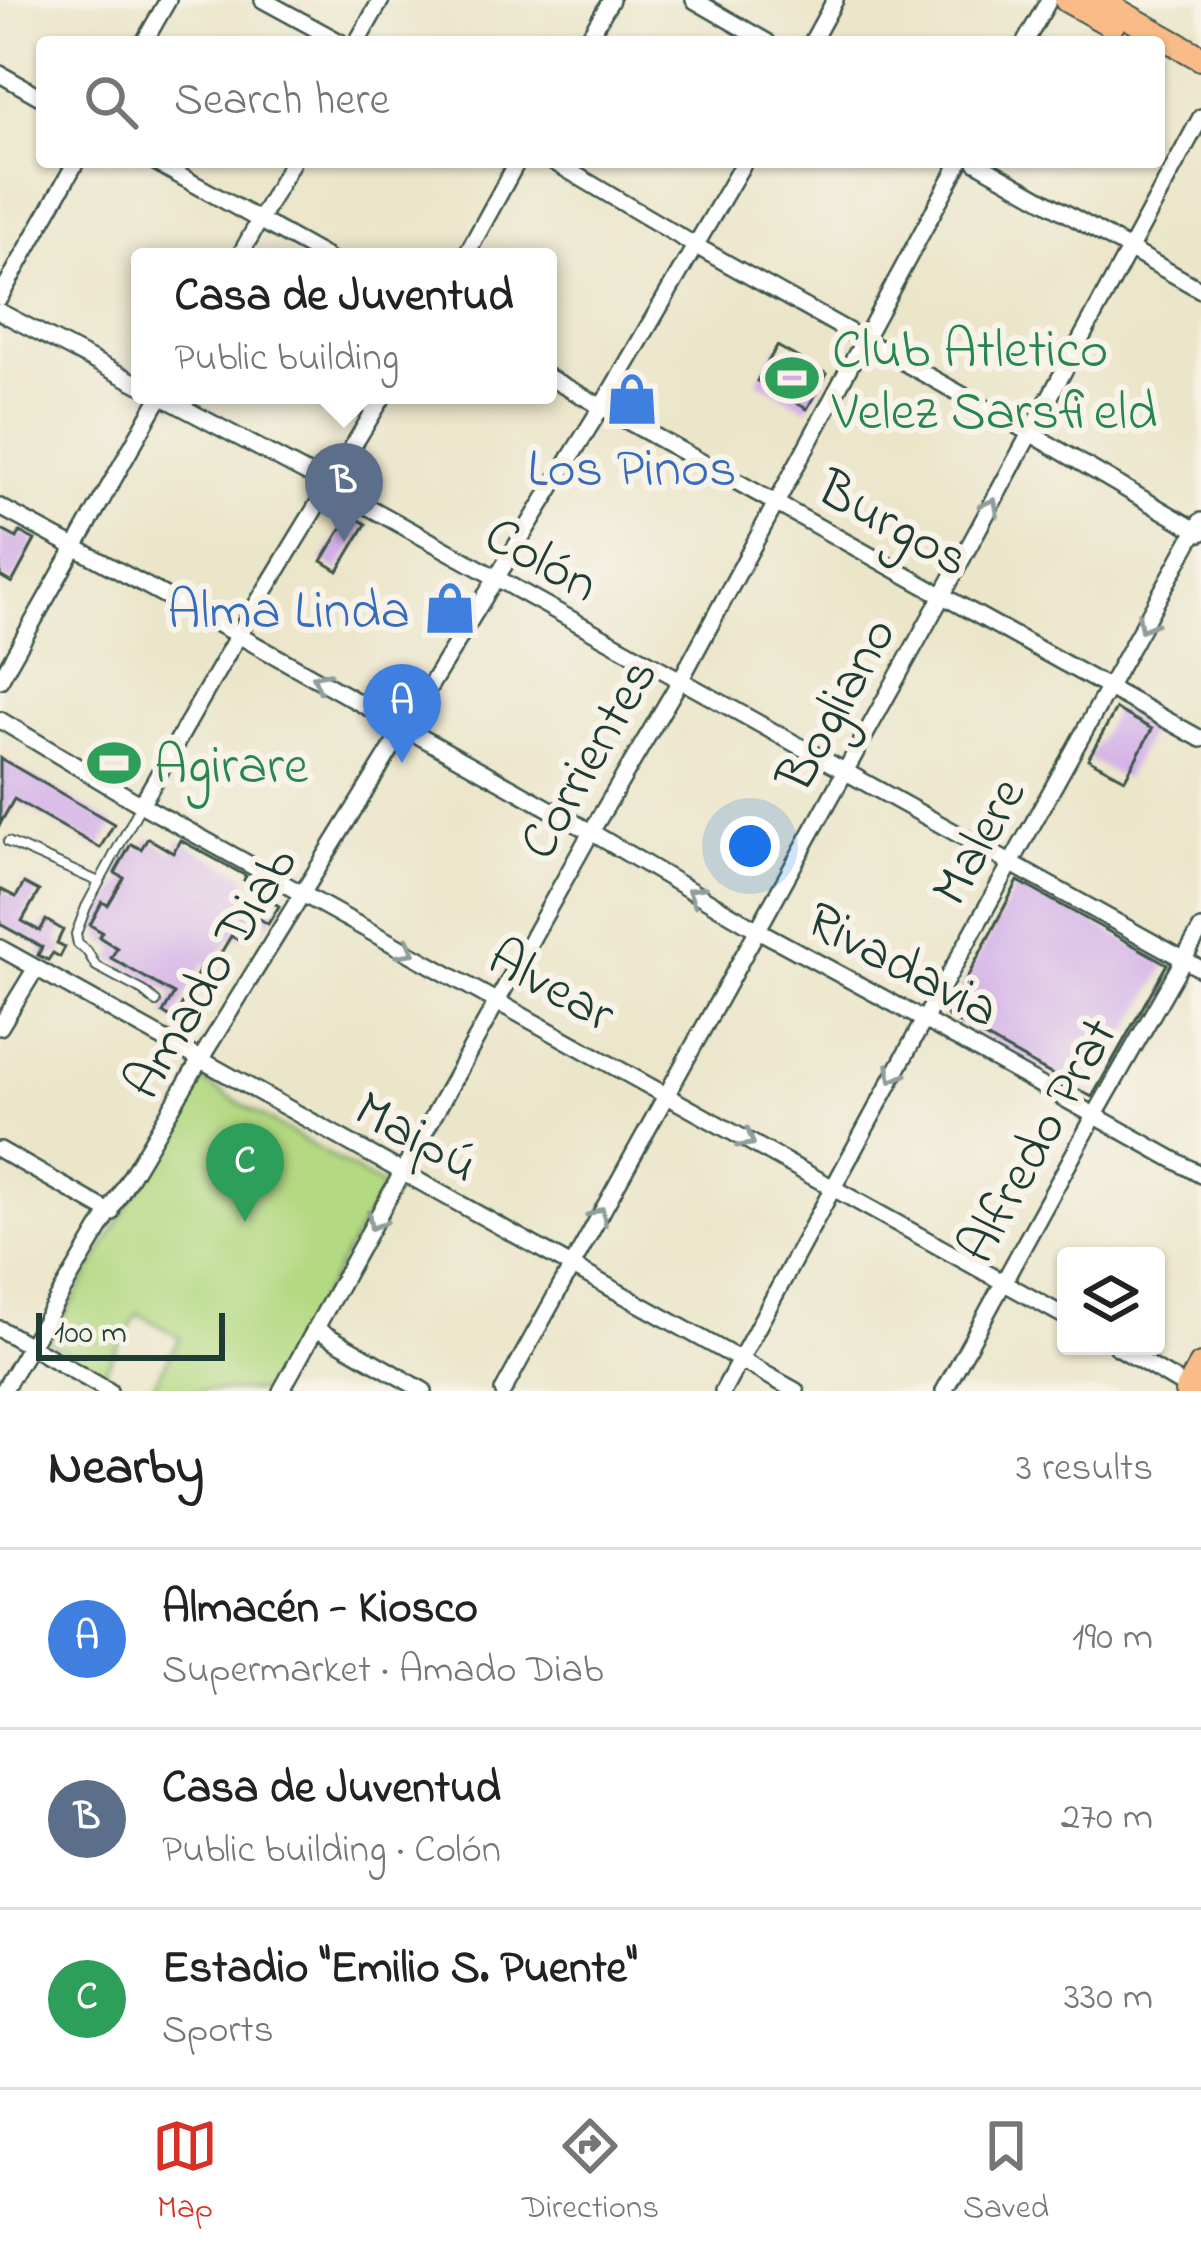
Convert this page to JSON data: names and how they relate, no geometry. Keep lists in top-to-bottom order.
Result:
{
  "streets": {
    "street": [
      "Burgos",
      "Colón",
      "Bogliano",
      "Corrientes",
      "Malere",
      "Rivadavia",
      "Amado Diab",
      "Alvear",
      "Maipú",
      "Alfredo Prat"
    ]
  },
  "crossings": [
    ["Burgos", "Bogliano"],
    ["Burgos", "Corrientes"],
    ["Burgos", "Malere"],
    ["Burgos", "Amado Diab"],
    ["Colón", "Bogliano"],
    ["Colón", "Corrientes"],
    ["Colón", "Malere"],
    ["Colón", "Amado Diab"],
    ["Colón", "Alfredo Prat"],
    ["Bogliano", "Rivadavia"],
    ["Bogliano", "Alvear"],
    ["Bogliano", "Maipú"],
    ["Corrientes", "Rivadavia"],
    ["Corrientes", "Alvear"],
    ["Corrientes", "Maipú"],
    ["Malere", "Rivadavia"],
    ["Malere", "Alvear"],
    ["Malere", "Maipú"],
    ["Rivadavia", "Amado Diab"],
    ["Rivadavia", "Alfredo Prat"],
    ["Amado Diab", "Alvear"],
    ["Amado Diab", "Maipú"],
    ["Alvear", "Alfredo Prat"]
  ],
  "one_way": ["Malere"],
  "places": {
    "sports": ["Club Atletico Velez Sarsfield", "Agirare"],
    "shop": ["Los Pinos", "Alma Linda"]
  },
  "scale_bar": "100 m",
  "page": {
    "search": "Search here",
    "popup": ["Casa de Juventud", "Public building"],
    "pins": ["B", "A", "C"],
    "scale": "100 m",
    "heading": ["Nearby", "3 results"],
    "list": [
      {
        "mark": "A",
        "name": "Almacén - Kiosco",
        "note": "Supermarket · Amado Diab",
        "value": "190 m"
      },
      {
        "mark": "B",
        "name": "Casa de Juventud",
        "note": "Public building · Colón",
        "value": "270 m"
      },
      {
        "mark": "C",
        "name": "Estadio \"Emilio S. Puente\"",
        "note": "Sports",
        "value": "330 m"
      }
    ],
    "nav": ["Map", "Directions", "Saved"]
  }
}
